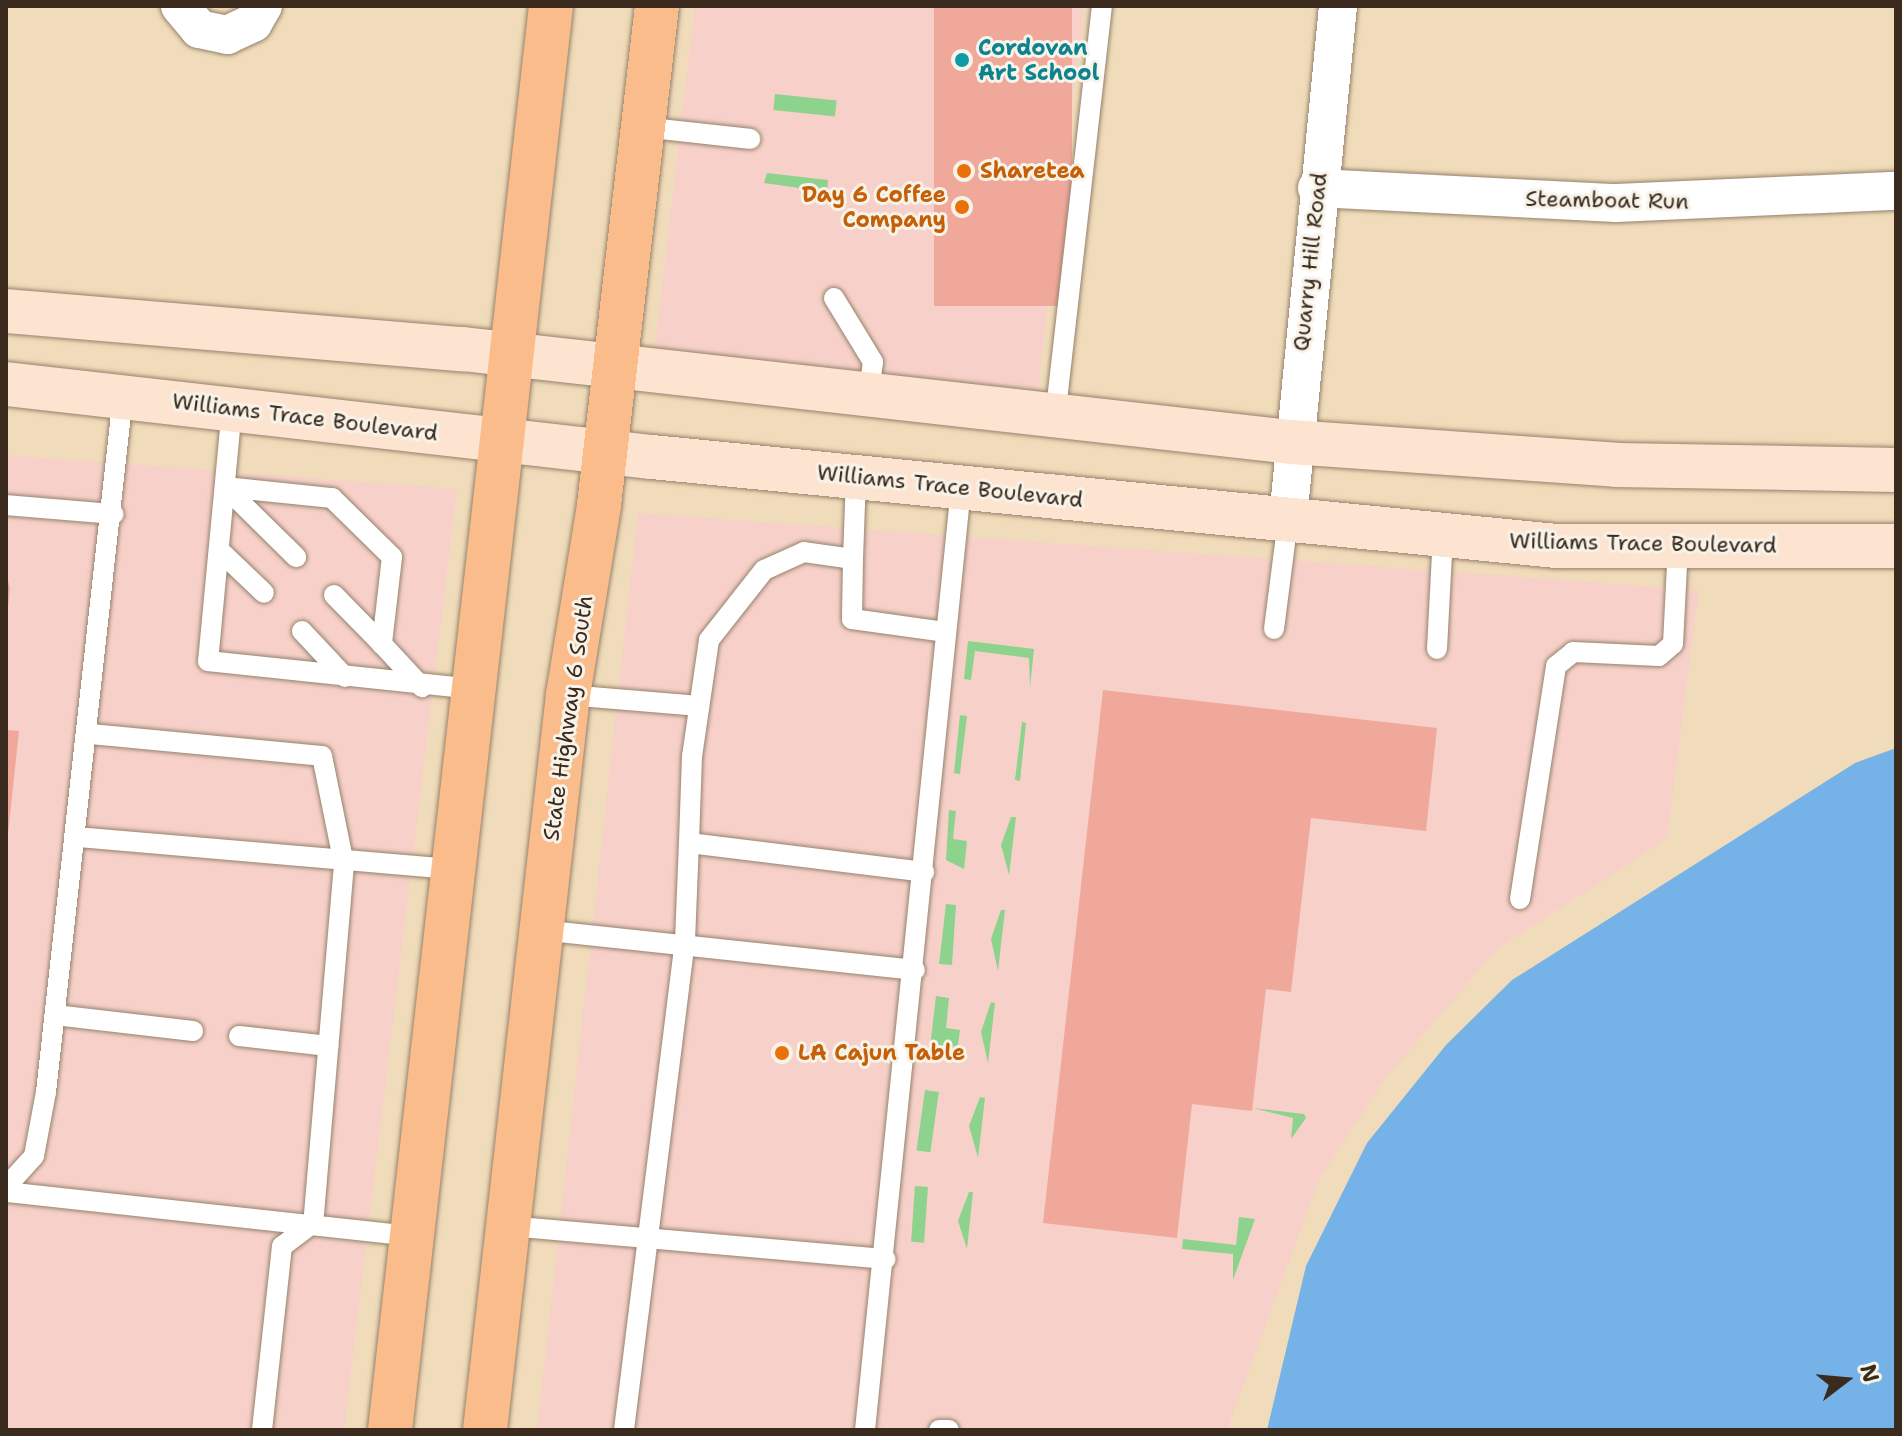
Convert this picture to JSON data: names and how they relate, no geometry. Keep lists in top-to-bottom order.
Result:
{
  "streets": {
    "main road": ["Williams Trace Boulevard", "State Highway 6 South"],
    "street": ["Steamboat Run", "Quarry Hill Road"]
  },
  "crossings": [
    ["Steamboat Run", "Quarry Hill Road"],
    ["Quarry Hill Road", "Williams Trace Boulevard"],
    ["Williams Trace Boulevard", "State Highway 6 South"]
  ],
  "places": [
    "Cordovan Art School",
    "Sharetea",
    "Day 6 Coffee Company",
    "LA Cajun Table"
  ],
  "north": "right"
}
